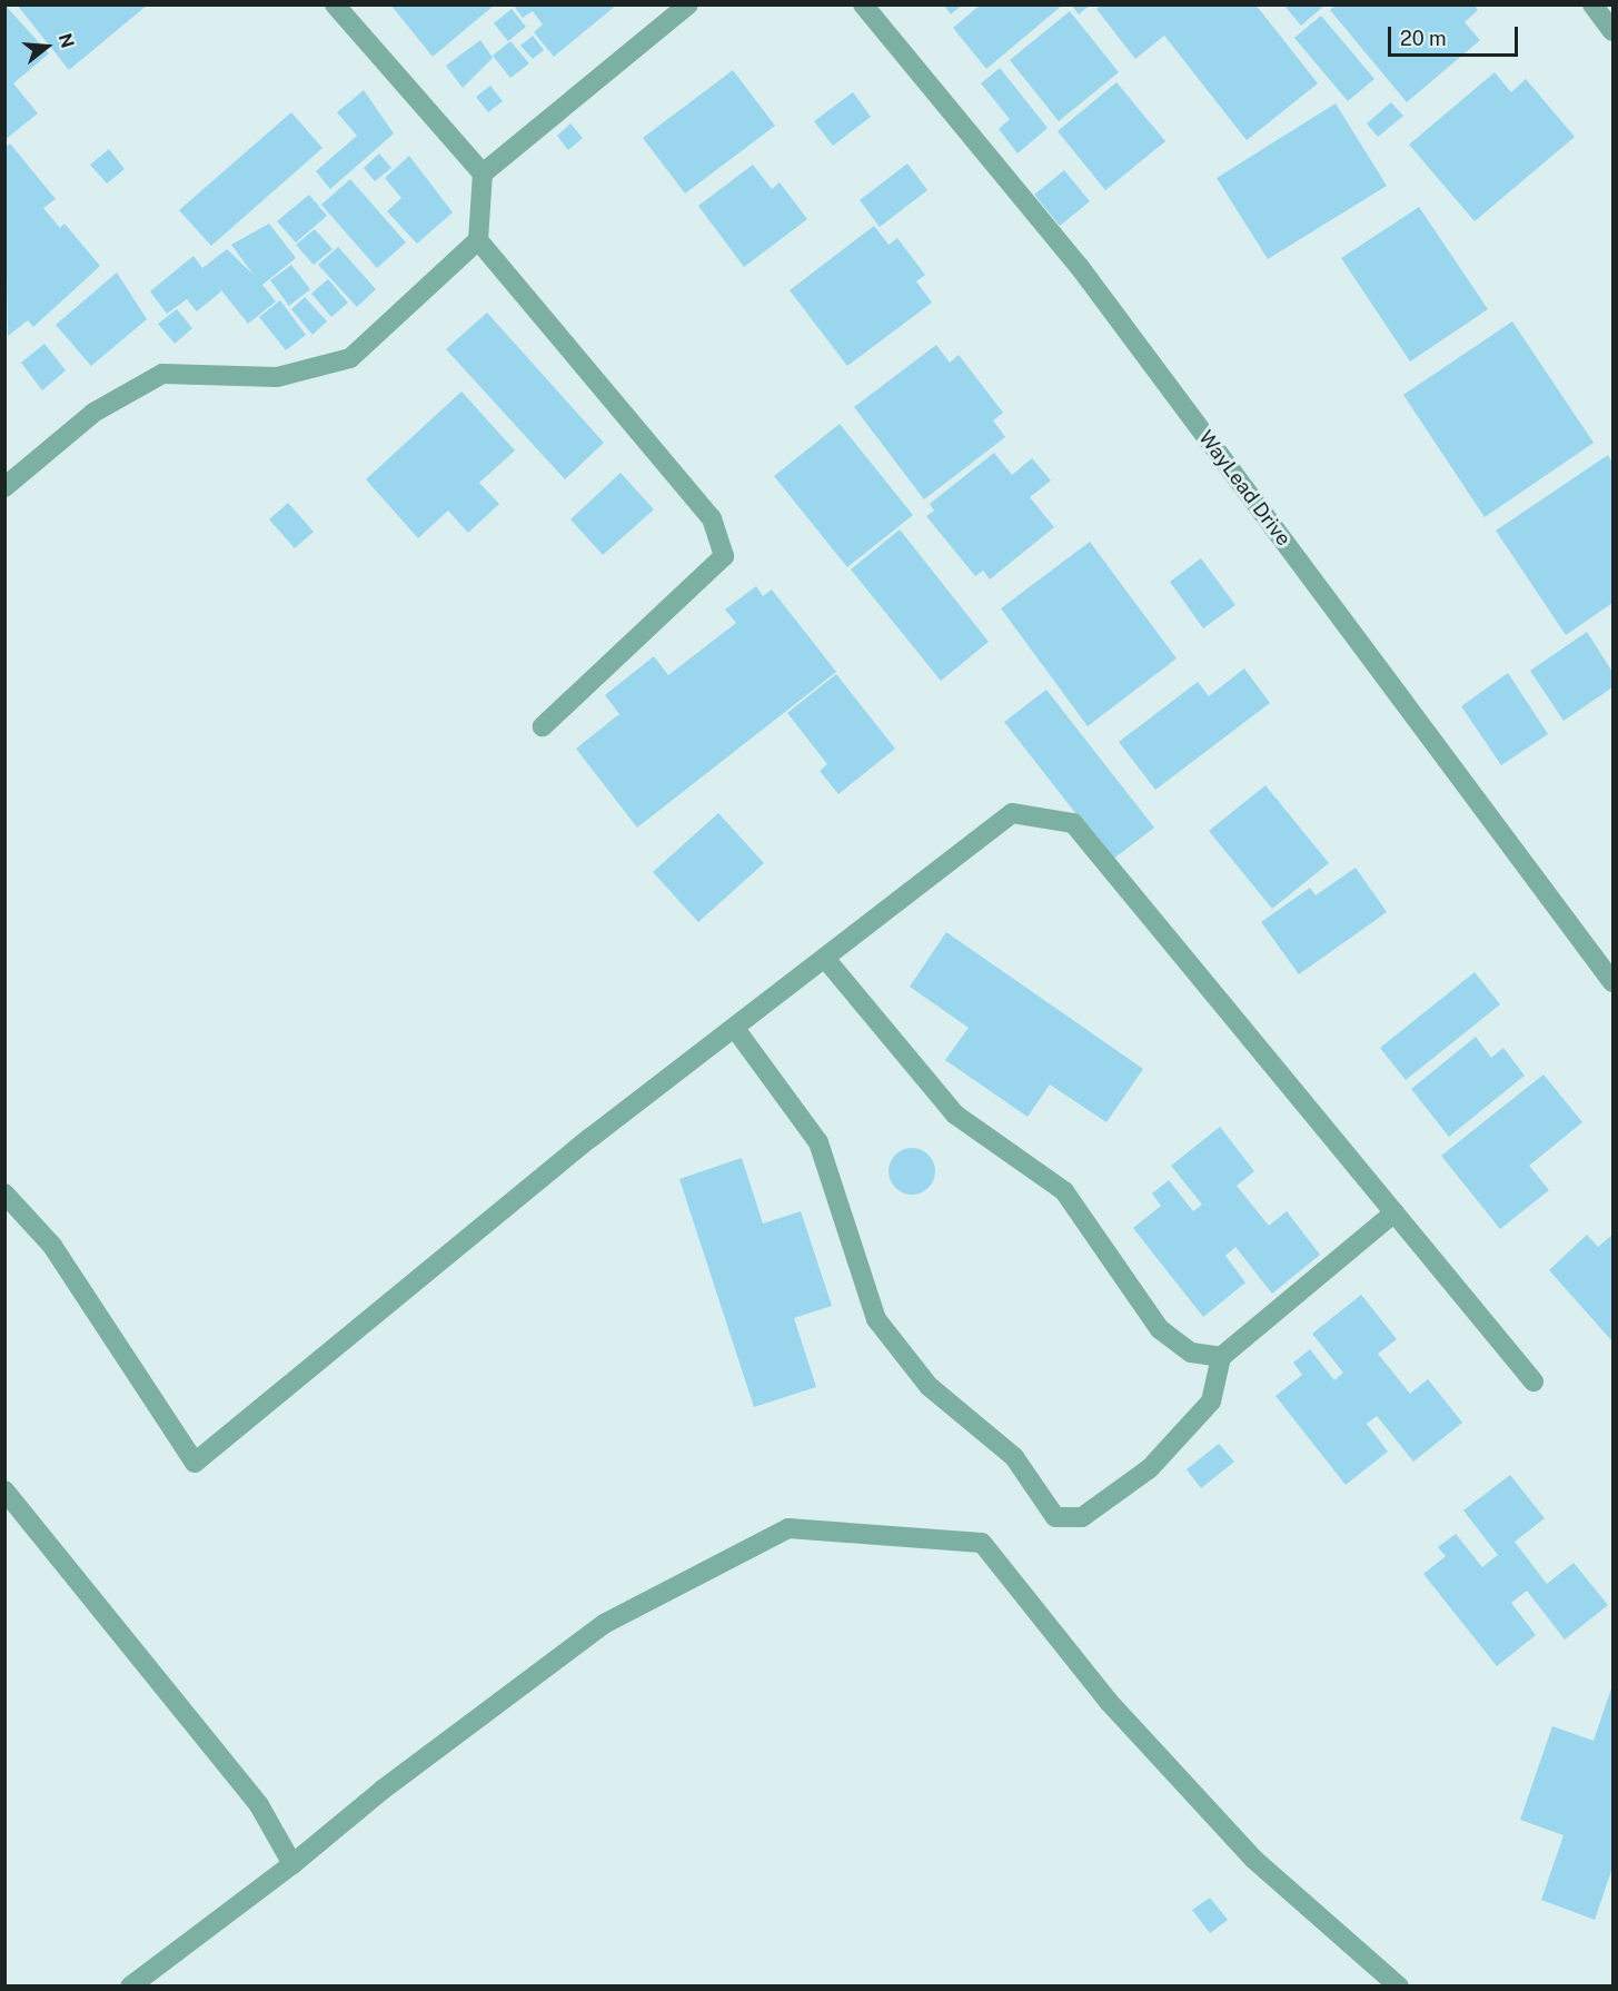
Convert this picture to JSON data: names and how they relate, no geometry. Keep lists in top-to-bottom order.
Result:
{
  "streets": {
    "street": ["WayLead Drive"]
  },
  "scale_bar": "20 m",
  "north": "right"
}
